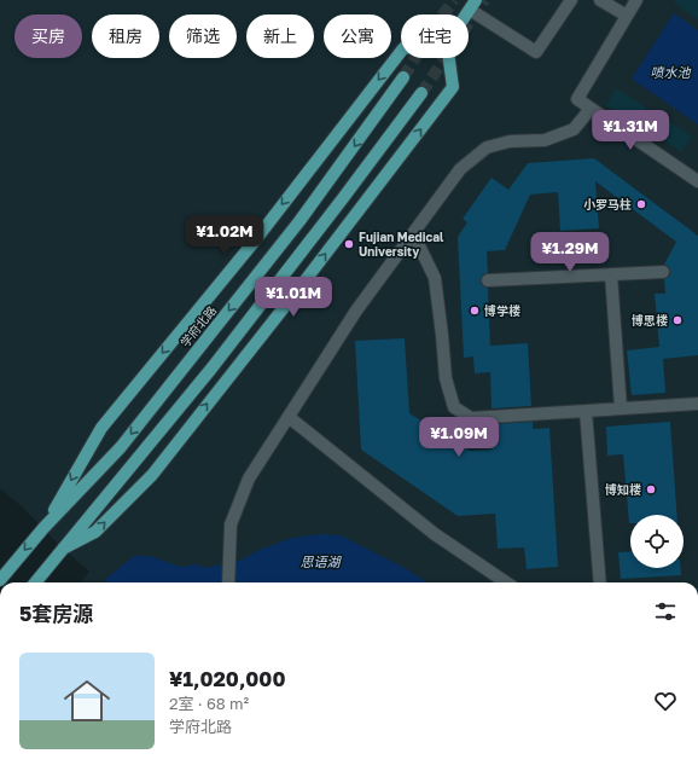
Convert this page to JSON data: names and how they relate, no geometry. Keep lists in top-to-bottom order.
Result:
{
  "streets": {
    "main road": ["学府北路"]
  },
  "water": ["喷水池", "思语湖"],
  "places": [
    "小罗马柱",
    "Fujian Medical University",
    "博学楼",
    "博思楼",
    "博知楼"
  ],
  "page": {
    "chip": [
      "买房",
      "租房",
      "筛选",
      "新上",
      "公寓",
      "住宅"
    ],
    "price": [
      "¥1.31M",
      "¥1.02M",
      "¥1.29M",
      "¥1.01M",
      "¥1.09M"
    ],
    "heading": "5套房源",
    "list": [
      {
        "name": "¥1,020,000",
        "note": "2室 · 68 m² · 学府北路"
      }
    ]
  }
}
